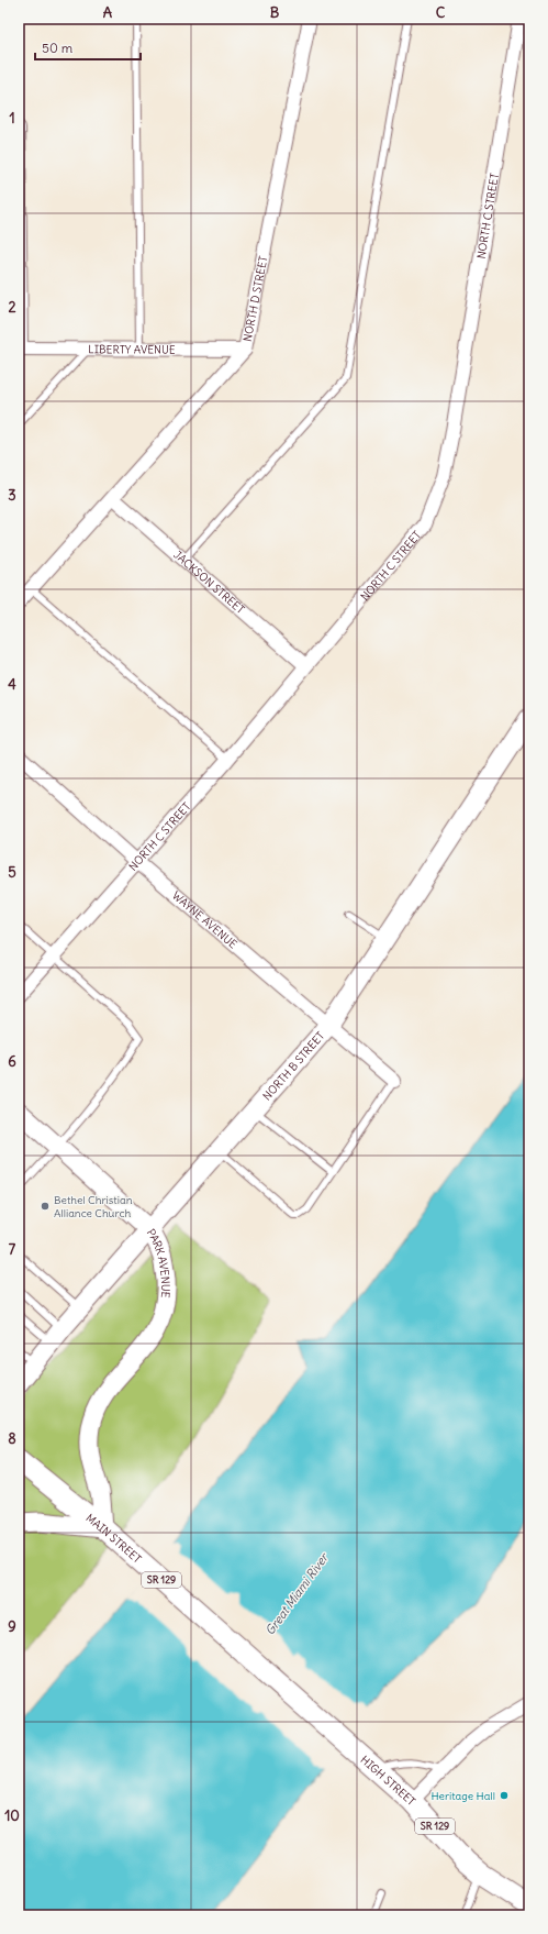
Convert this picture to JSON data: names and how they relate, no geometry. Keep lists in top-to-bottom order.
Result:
{
  "streets": {
    "main road": [
      "NORTH B STREET",
      "PARK AVENUE",
      "MAIN STREET",
      "SR 129",
      "HIGH STREET"
    ],
    "street": [
      "NORTH C STREET",
      "NORTH D STREET",
      "LIBERTY AVENUE",
      "JACKSON STREET",
      "WAYNE AVENUE"
    ]
  },
  "crossings": [
    ["NORTH C STREET", "JACKSON STREET"],
    ["NORTH C STREET", "WAYNE AVENUE"],
    ["NORTH D STREET", "LIBERTY AVENUE"],
    ["NORTH D STREET", "JACKSON STREET"],
    ["WAYNE AVENUE", "NORTH B STREET"],
    ["NORTH B STREET", "PARK AVENUE"],
    ["PARK AVENUE", "MAIN STREET"],
    ["MAIN STREET", "HIGH STREET"]
  ],
  "water": ["Great Miami River"],
  "places": ["Bethel Christian Alliance Church", "Heritage Hall"],
  "scale_bar": "50 m",
  "grid": {
    "columns": ["A", "B", "C"],
    "rows": [
      "1",
      "2",
      "3",
      "4",
      "5",
      "6",
      "7",
      "8",
      "9",
      "10"
    ]
  }
}
